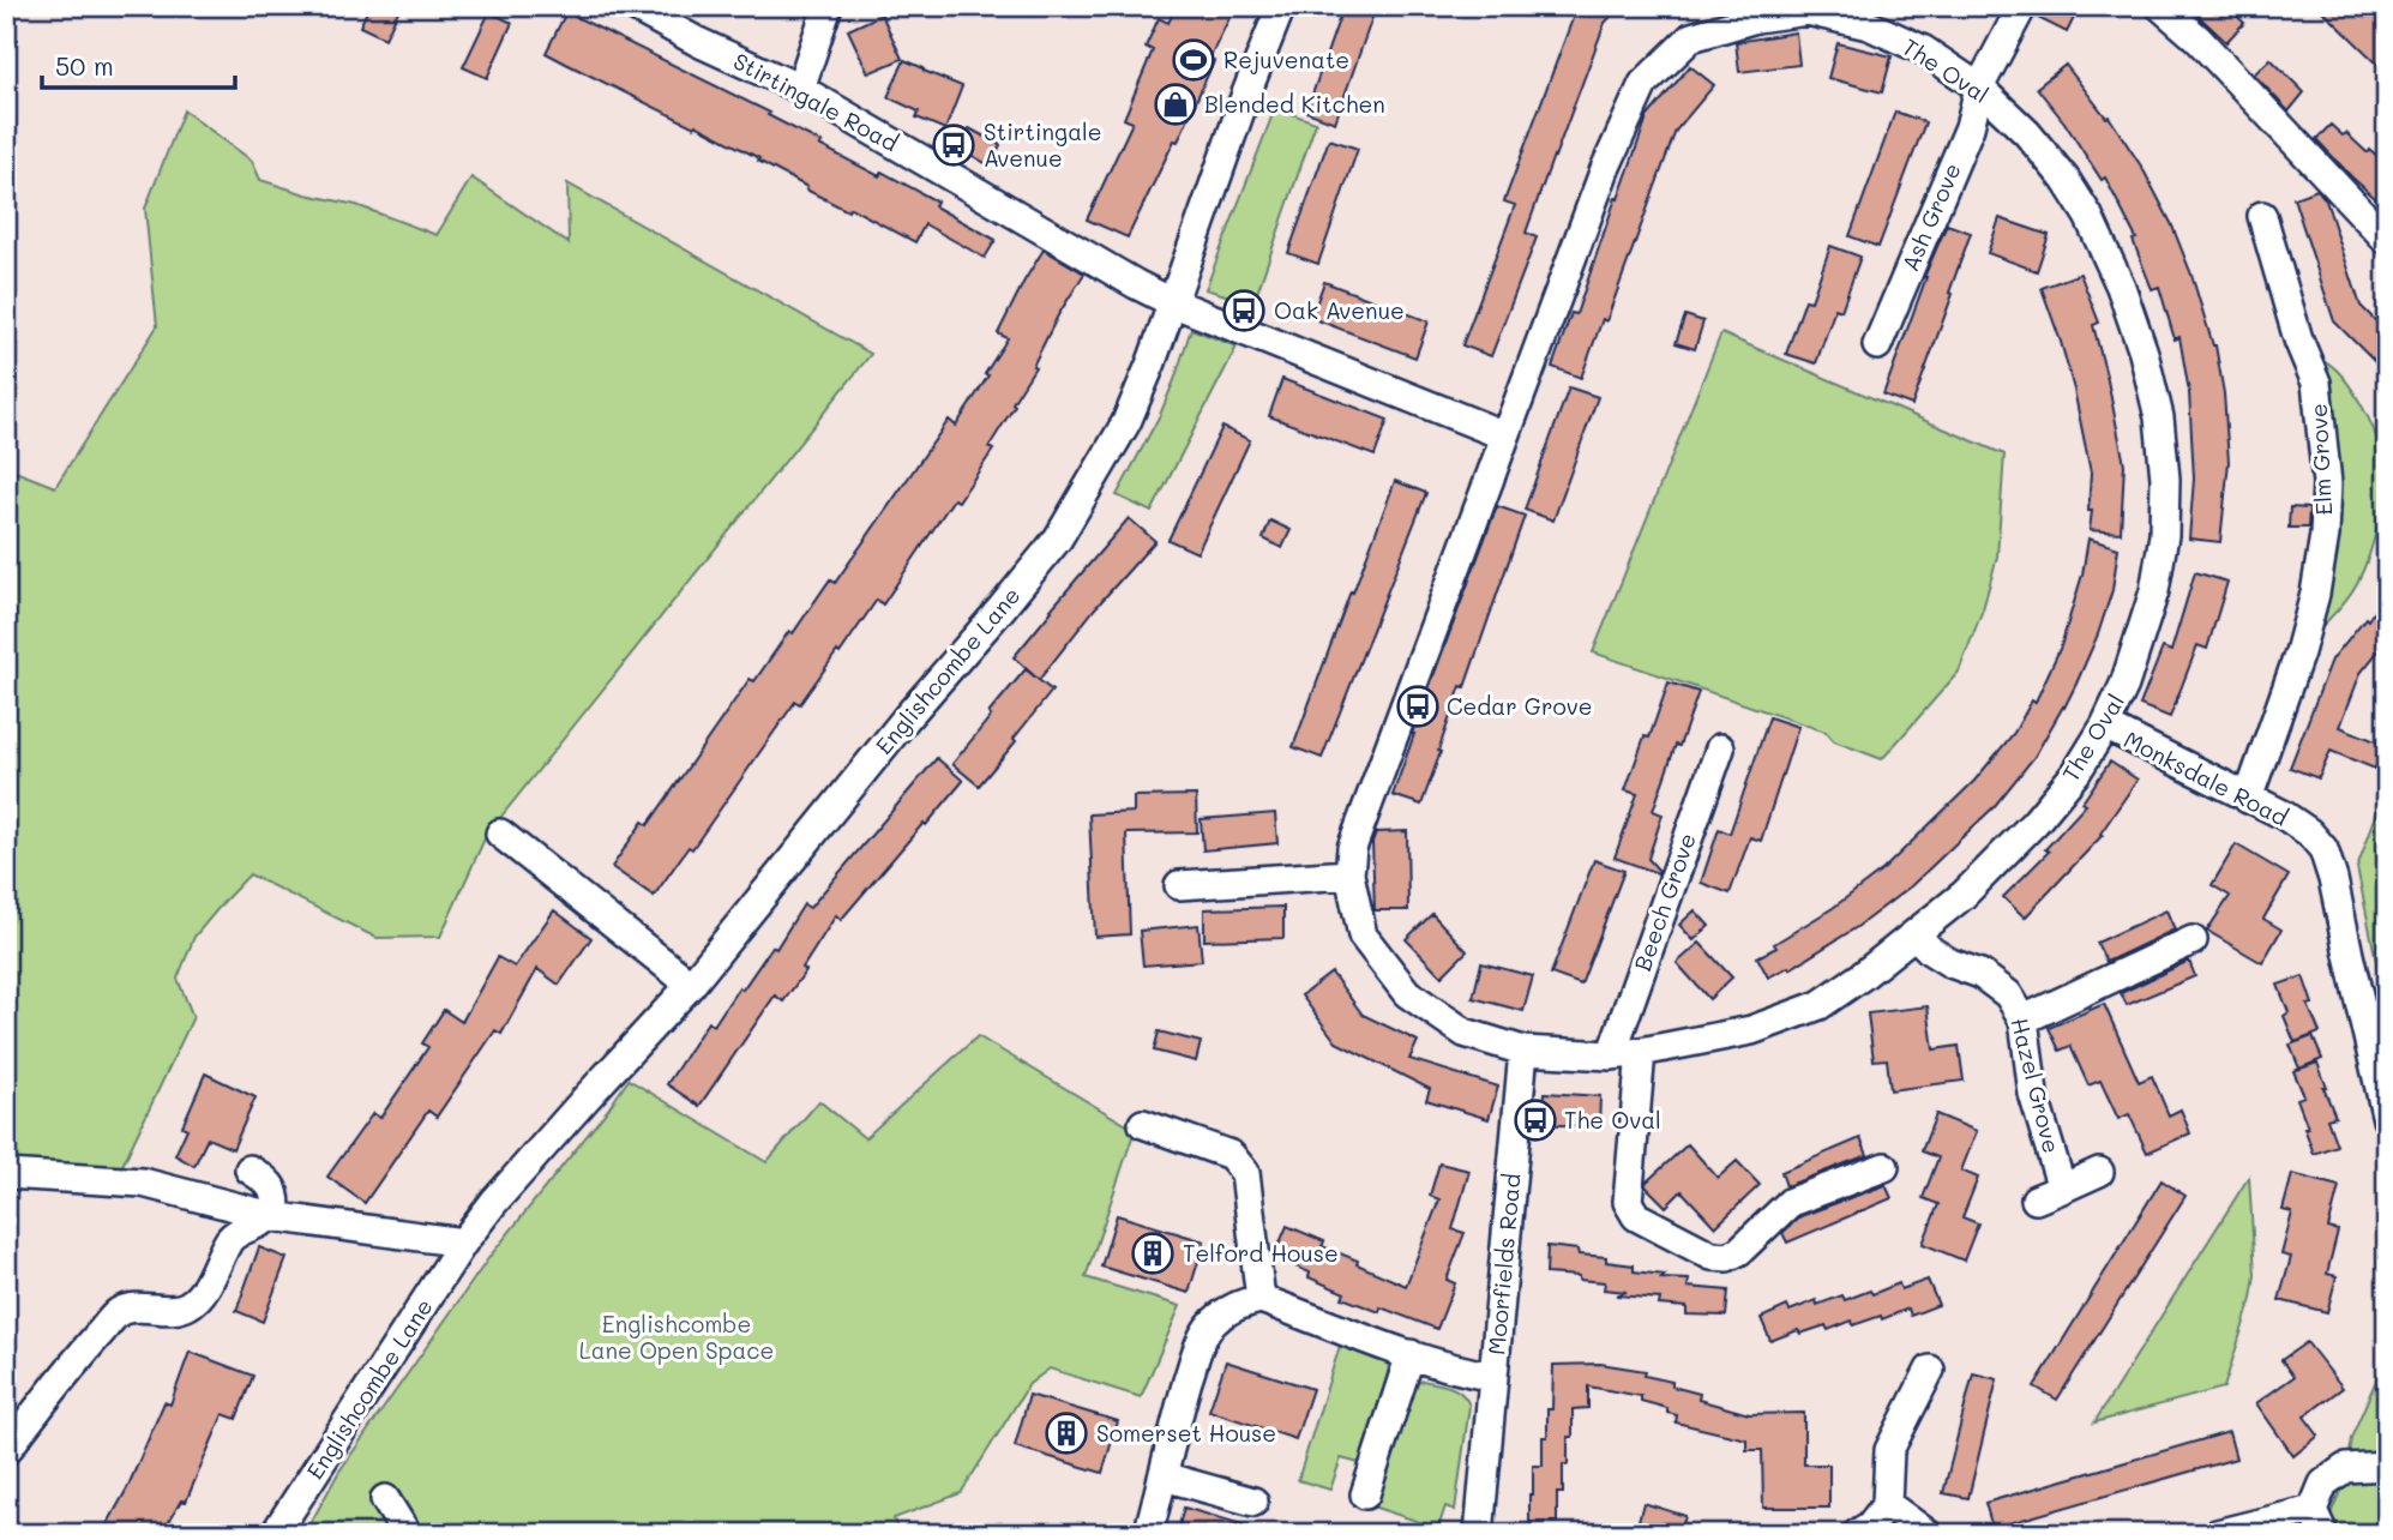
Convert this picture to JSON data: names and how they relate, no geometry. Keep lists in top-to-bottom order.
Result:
{
  "streets": {
    "street": [
      "The Oval",
      "Stirtingale Road",
      "Ash Grove",
      "Elm Grove",
      "Englishcombe Lane",
      "Monksdale Road",
      "Beech Grove",
      "Hazel Grove",
      "Moorfields Road"
    ]
  },
  "crossings": [
    ["The Oval", "Ash Grove"],
    ["The Oval", "Monksdale Road"],
    ["The Oval", "Beech Grove"],
    ["The Oval", "Hazel Grove"],
    ["The Oval", "Moorfields Road"],
    ["Stirtingale Road", "Englishcombe Lane"],
    ["Elm Grove", "Monksdale Road"]
  ],
  "parks": ["Englishcombe Lane Open Space"],
  "places": {
    "sports": ["Rejuvenate"],
    "shop": ["Blended Kitchen"],
    "bus stop": [
      "Stirtingale Avenue",
      "Oak Avenue",
      "Cedar Grove",
      "The Oval"
    ],
    "building": ["Telford House", "Somerset House"]
  },
  "scale_bar": "50 m"
}
